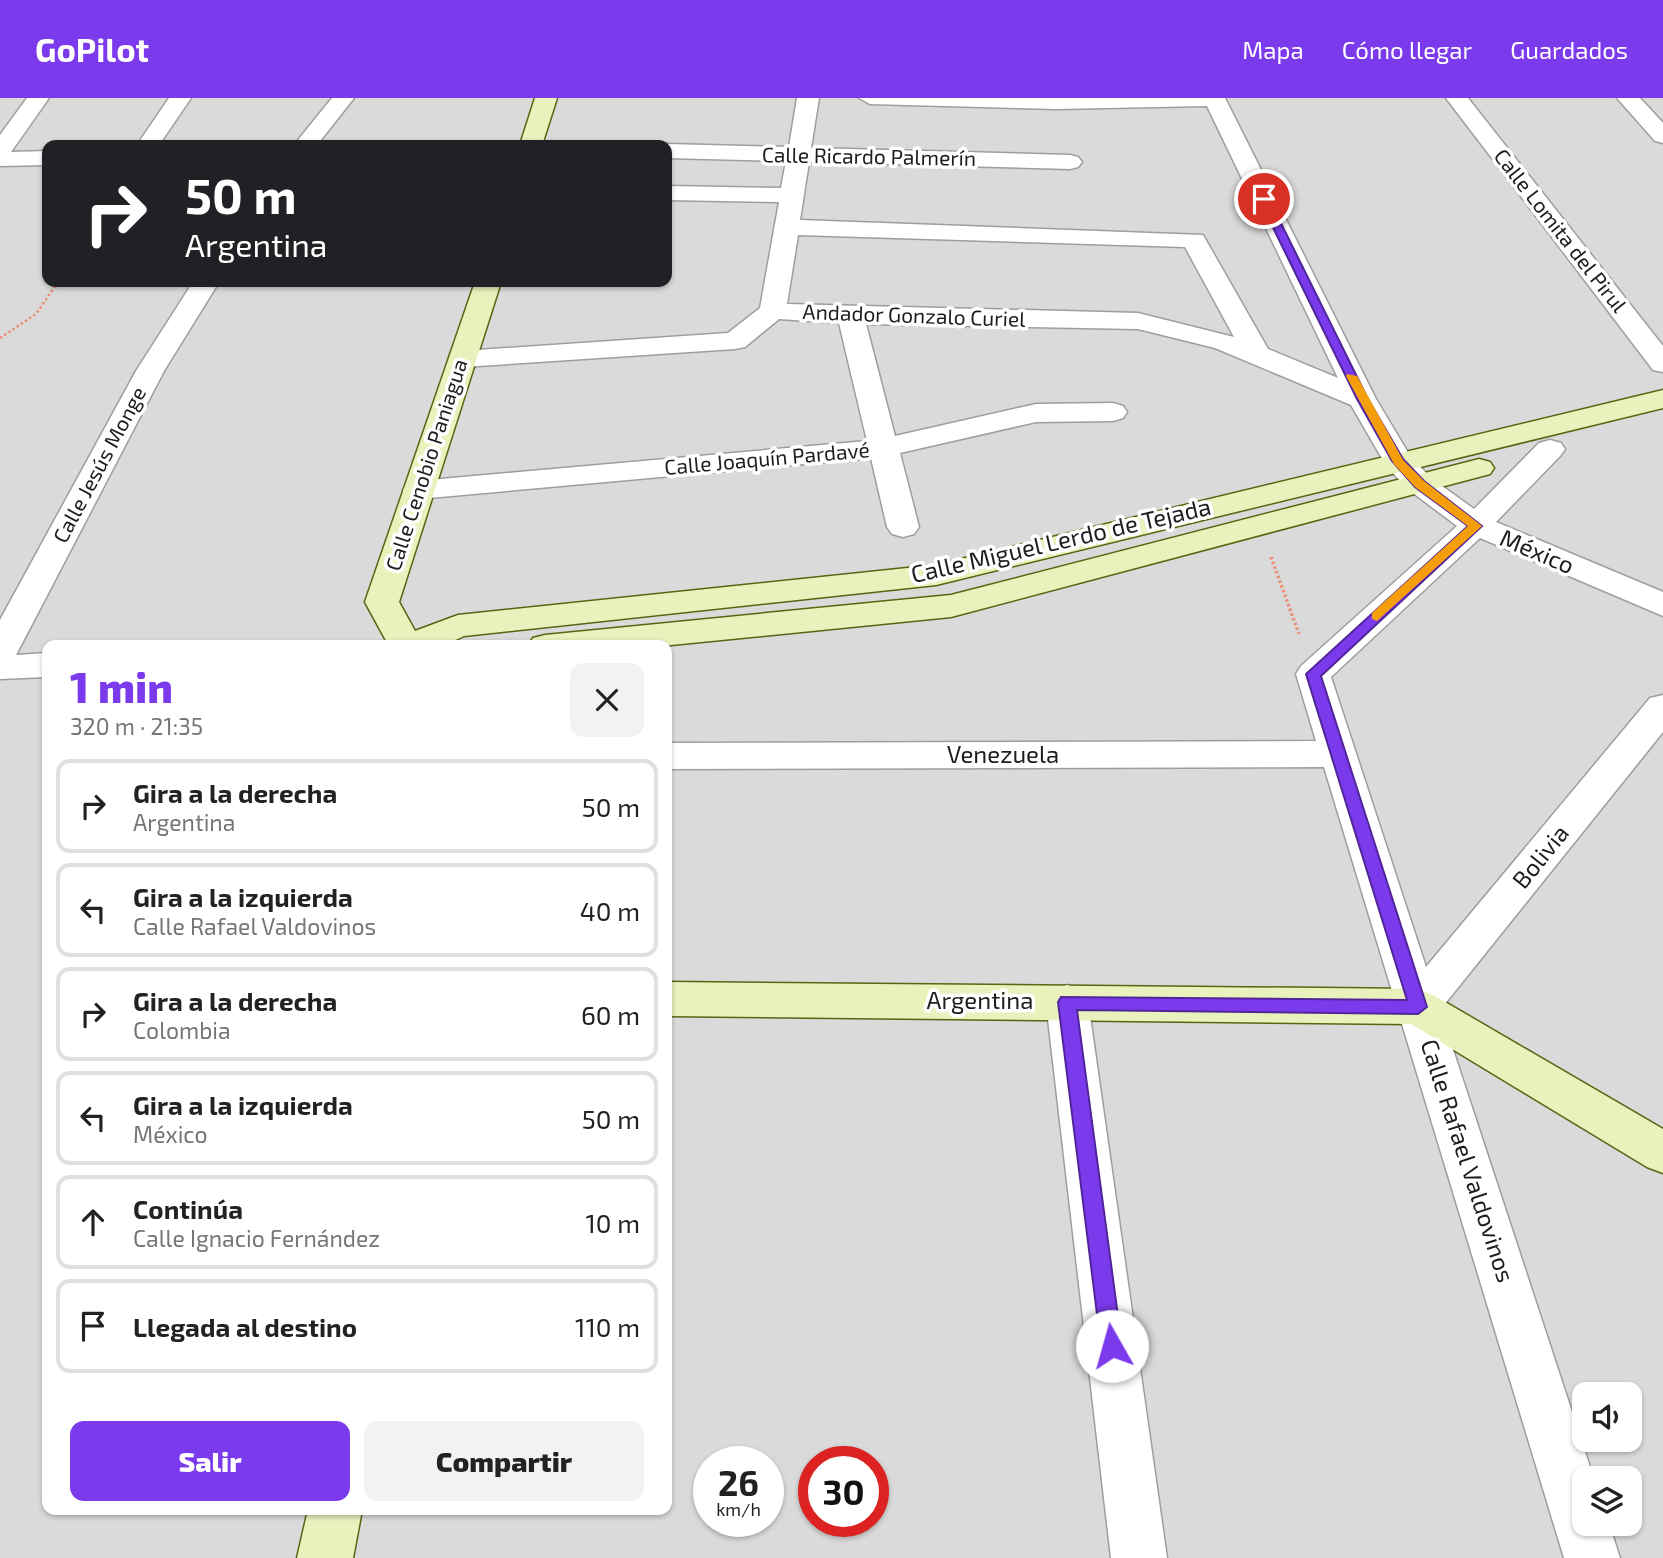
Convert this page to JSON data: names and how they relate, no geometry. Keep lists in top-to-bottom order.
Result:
{
  "streets": {
    "street": [
      "Calle Ricardo Palmerín",
      "Calle Lomita del Pirul",
      "Andador Gonzalo Curiel",
      "Calle Joaquín Pardavé",
      "Calle Jesús Monge",
      "Calle Cenobio Paniagua",
      "Calle Miguel Lerdo de Tejada",
      "México",
      "Venezuela",
      "Bolivia",
      "Argentina",
      "Calle Rafael Valdovinos"
    ]
  },
  "crossings": [
    ["Andador Gonzalo Curiel", "Calle Cenobio Paniagua"],
    ["Andador Gonzalo Curiel", "México"],
    ["Calle Joaquín Pardavé", "Calle Cenobio Paniagua"],
    ["Calle Miguel Lerdo de Tejada", "México"],
    ["Venezuela", "Calle Rafael Valdovinos"],
    ["Bolivia", "Argentina"],
    ["Bolivia", "Calle Rafael Valdovinos"],
    ["Argentina", "Calle Rafael Valdovinos"]
  ],
  "page": {
    "header": "GoPilot",
    "nav": ["Mapa", "Cómo llegar", "Guardados"],
    "turn": ["50 m", "Argentina"],
    "heading": ["1 min", "320 m · 21:35"],
    "list": [
      {
        "name": "Gira a la derecha",
        "note": "Argentina",
        "value": "50 m"
      },
      {
        "name": "Gira a la izquierda",
        "note": "Calle Rafael Valdovinos",
        "value": "40 m"
      },
      {
        "name": "Gira a la derecha",
        "note": "Colombia",
        "value": "60 m"
      },
      {
        "name": "Gira a la izquierda",
        "note": "México",
        "value": "50 m"
      },
      {
        "name": "Continúa",
        "note": "Calle Ignacio Fernández",
        "value": "10 m"
      },
      {
        "name": "Llegada al destino",
        "value": "110 m"
      }
    ],
    "buttons": ["Salir", "Compartir"],
    "speed": "26 km/h",
    "limit": "30"
  }
}
